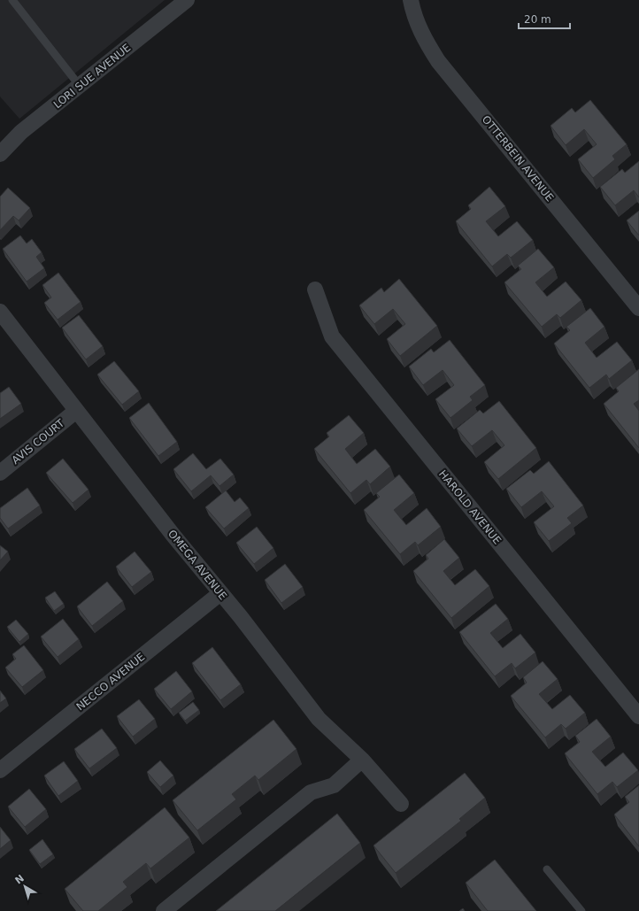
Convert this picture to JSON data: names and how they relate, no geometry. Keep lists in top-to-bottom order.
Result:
{
  "streets": {
    "street": [
      "LORI SUE AVENUE",
      "OTTERBEIN AVENUE",
      "AVIS COURT",
      "HAROLD AVENUE",
      "OMEGA AVENUE",
      "NECCO AVENUE"
    ]
  },
  "crossings": [
    ["AVIS COURT", "OMEGA AVENUE"],
    ["OMEGA AVENUE", "NECCO AVENUE"]
  ],
  "scale_bar": "20 m",
  "north": "top left"
}
